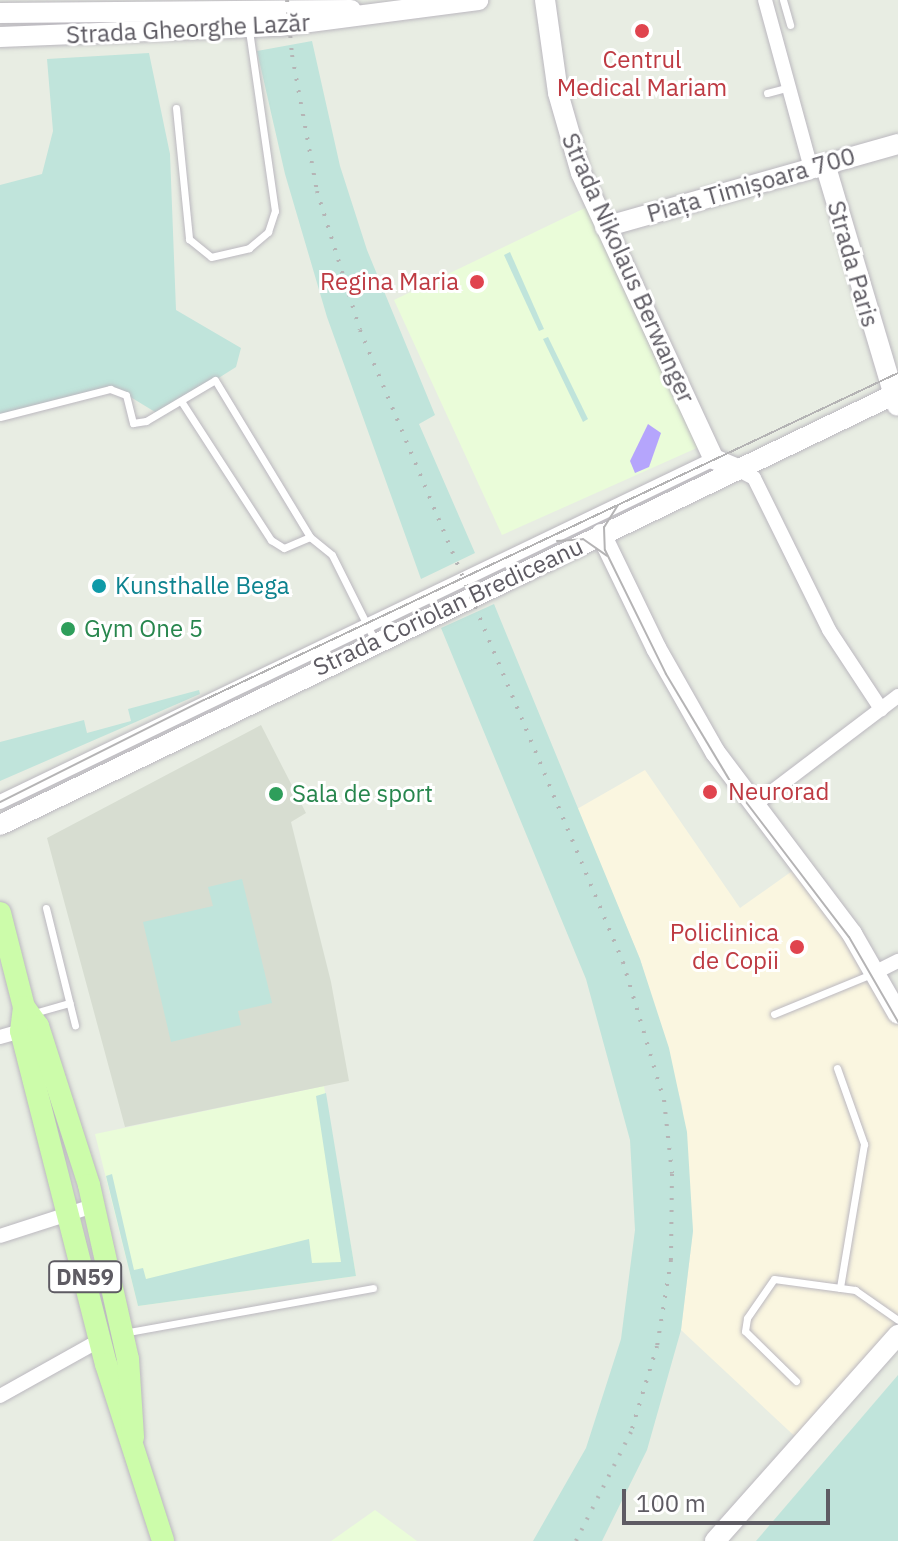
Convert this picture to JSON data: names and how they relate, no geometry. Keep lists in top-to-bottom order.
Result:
{
  "streets": {
    "main road": ["DN59"],
    "street": [
      "Strada Gheorghe Lazăr",
      "Piața Timișoara 700",
      "Strada Paris",
      "Strada Nikolaus Berwanger",
      "Strada Coriolan Brediceanu"
    ]
  },
  "crossings": [
    ["Piața Timișoara 700", "Strada Paris"],
    ["Piața Timișoara 700", "Strada Nikolaus Berwanger"],
    ["Strada Paris", "Strada Coriolan Brediceanu"],
    ["Strada Nikolaus Berwanger", "Strada Coriolan Brediceanu"]
  ],
  "places": [
    "Centrul Medical Mariam",
    "Regina Maria",
    "Kunsthalle Bega",
    "Gym One 5",
    "Neurorad",
    "Sala de sport",
    "Policlinica de Copii"
  ],
  "scale_bar": "100 m"
}
